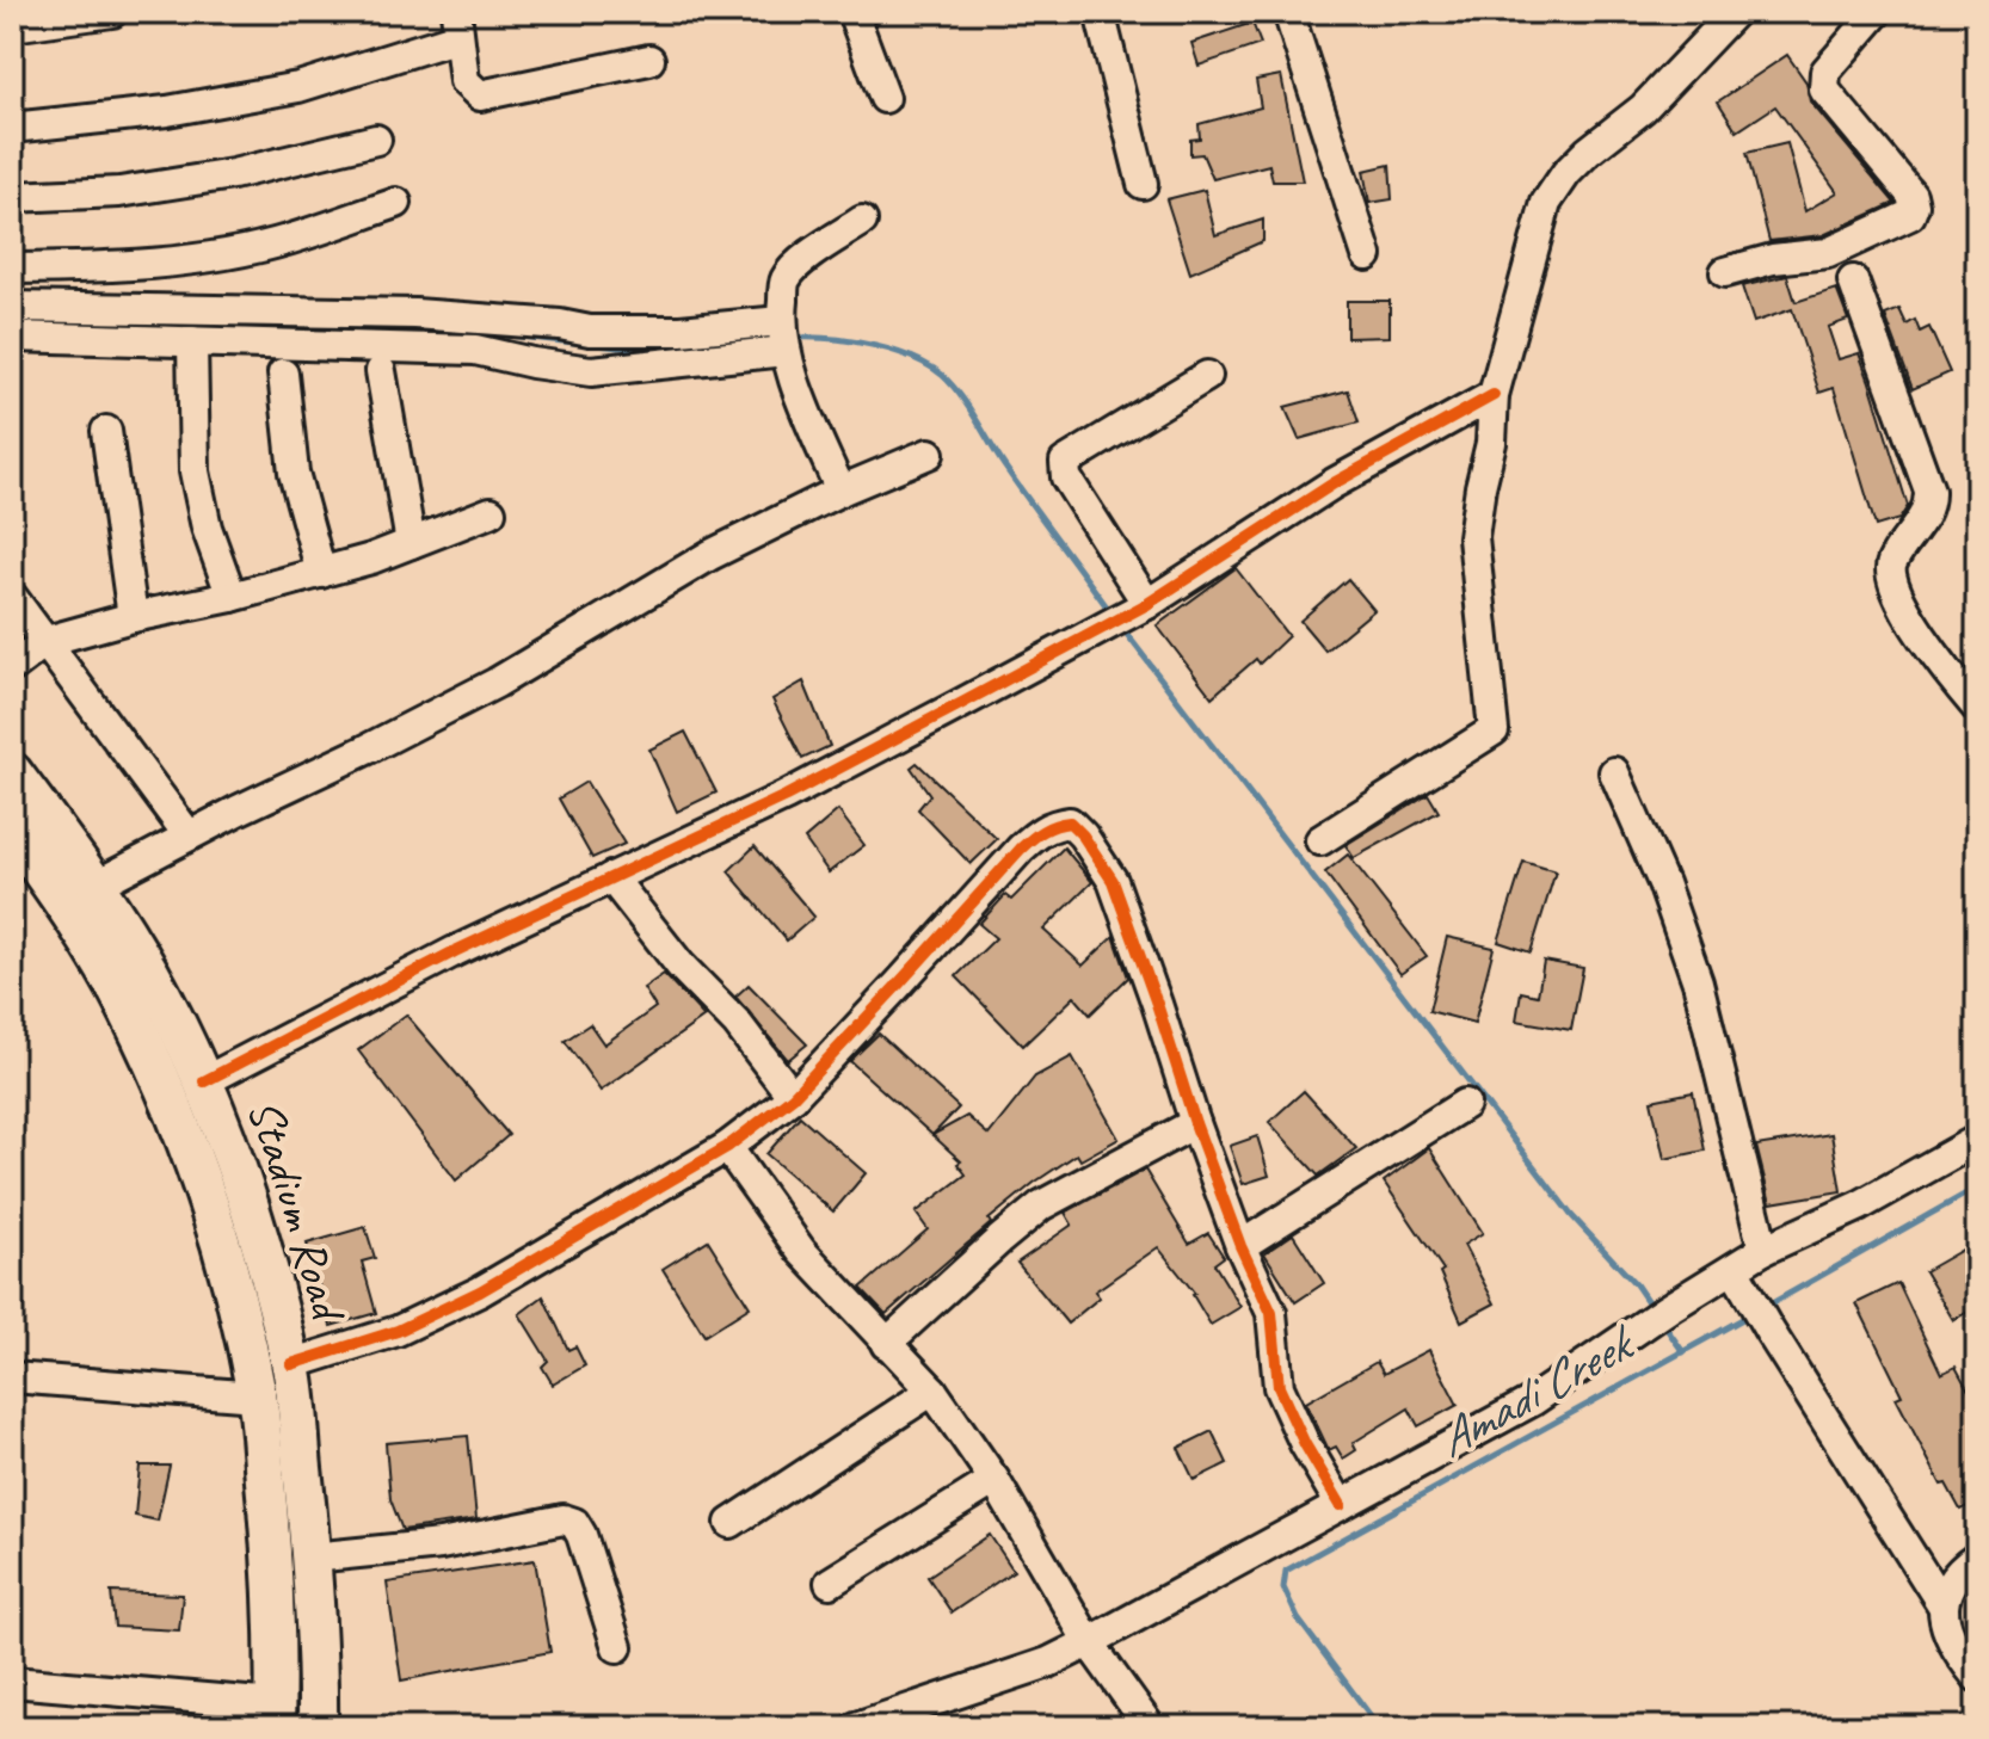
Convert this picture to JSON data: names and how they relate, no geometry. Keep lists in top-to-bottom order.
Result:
{
  "streets": {
    "main road": ["Stadium Road"]
  },
  "water": ["Amadi Creek"]
}
